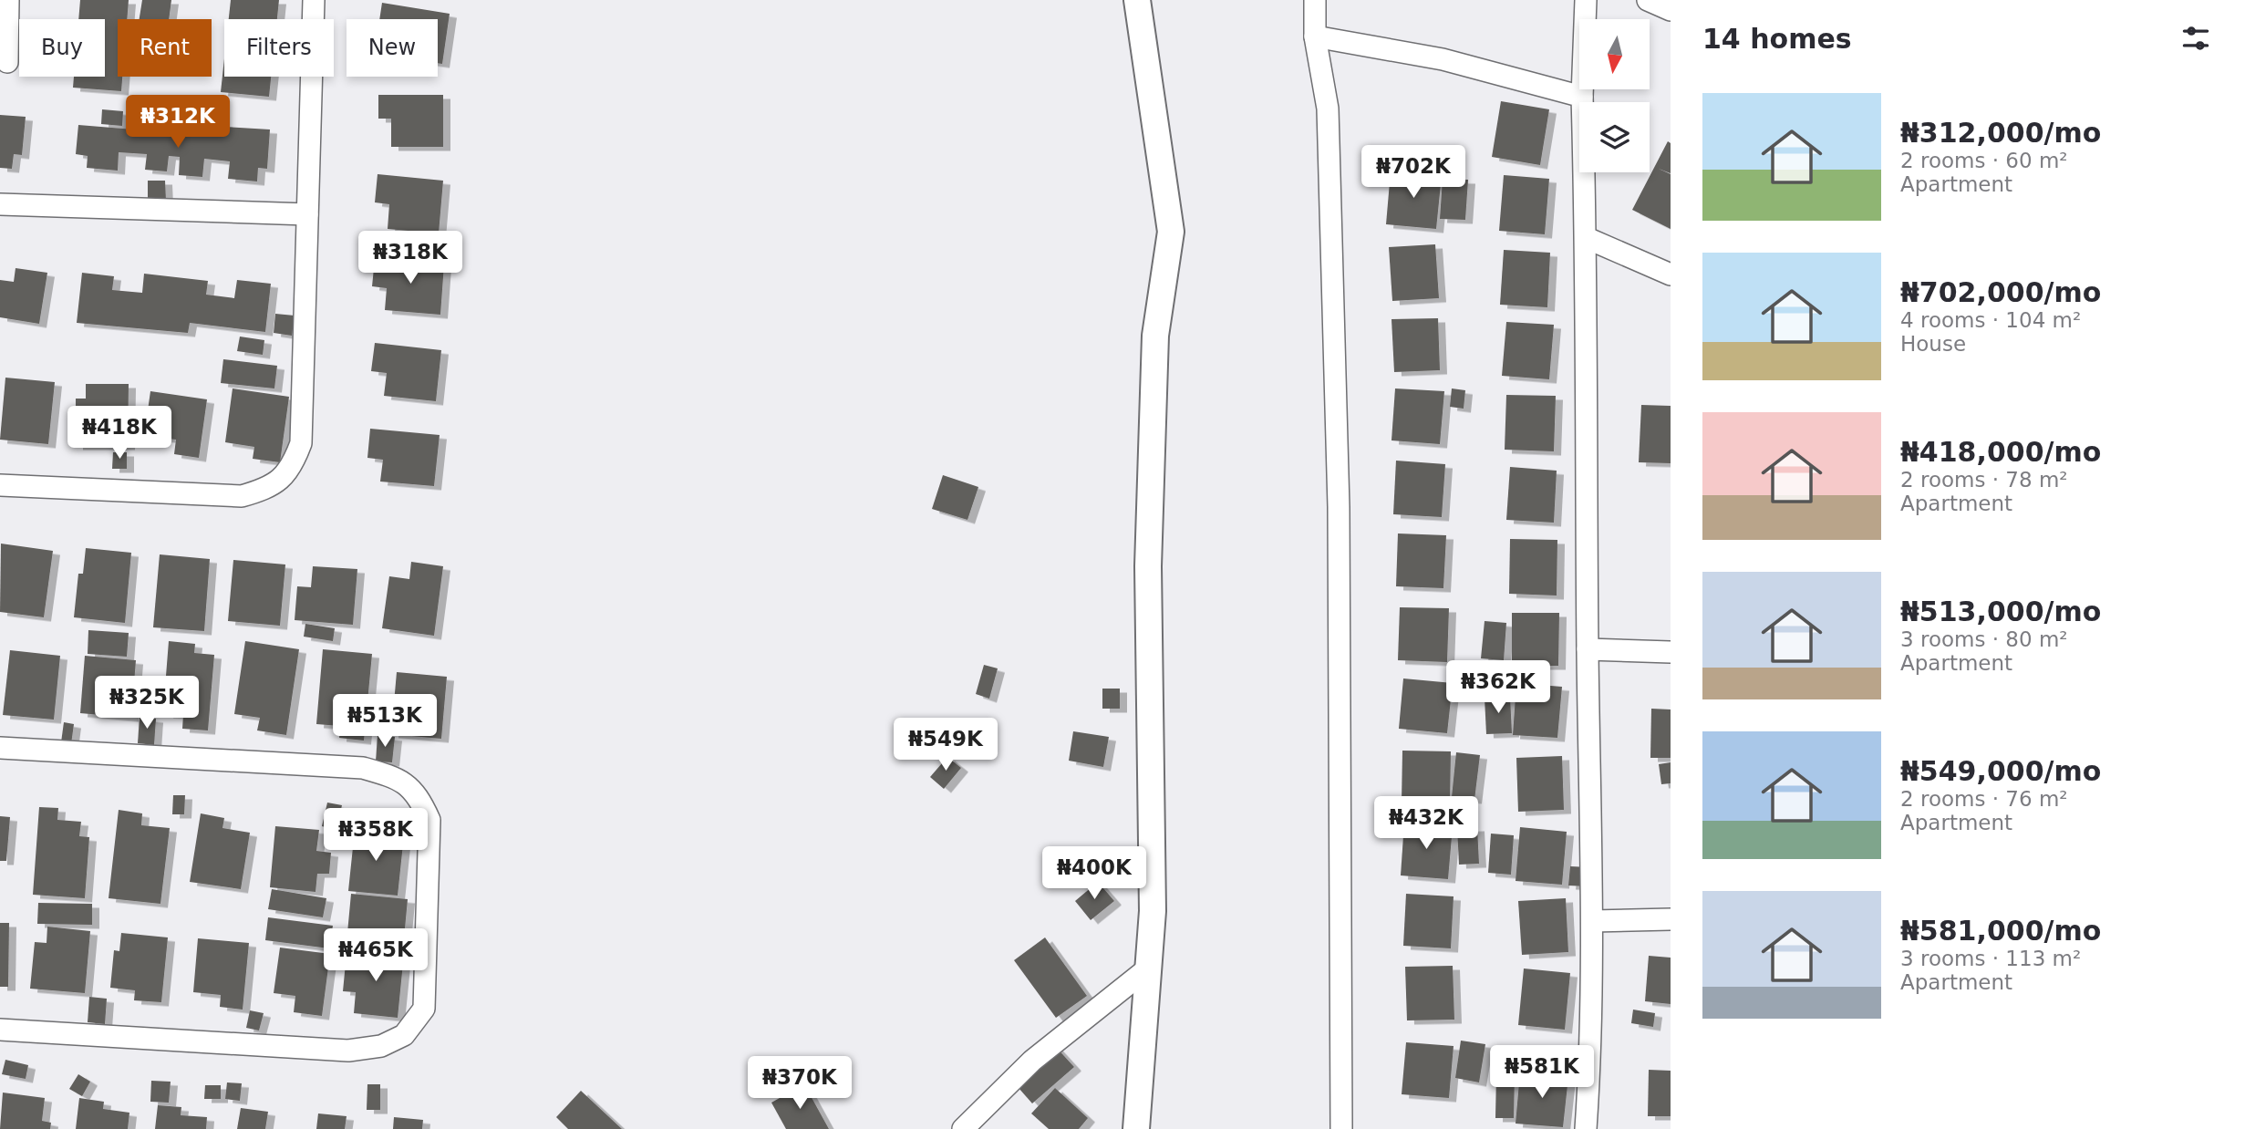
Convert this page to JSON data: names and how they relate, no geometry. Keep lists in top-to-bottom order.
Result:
{
  "north": "bottom",
  "page": {
    "heading": "14 homes",
    "chip": [
      "Buy",
      "Rent",
      "Filters",
      "New"
    ],
    "list": [
      {
        "name": "₦312,000/mo",
        "note": "2 rooms · 60 m² · Apartment"
      },
      {
        "name": "₦702,000/mo",
        "note": "4 rooms · 104 m² · House"
      },
      {
        "name": "₦418,000/mo",
        "note": "2 rooms · 78 m² · Apartment"
      },
      {
        "name": "₦513,000/mo",
        "note": "3 rooms · 80 m² · Apartment"
      },
      {
        "name": "₦549,000/mo",
        "note": "2 rooms · 76 m² · Apartment"
      },
      {
        "name": "₦581,000/mo",
        "note": "3 rooms · 113 m² · Apartment"
      }
    ],
    "price": [
      "₦312K",
      "₦702K",
      "₦318K",
      "₦418K",
      "₦362K",
      "₦325K",
      "₦513K",
      "₦549K",
      "₦432K",
      "₦358K",
      "₦400K",
      "₦465K",
      "₦581K",
      "₦370K"
    ]
  }
}
